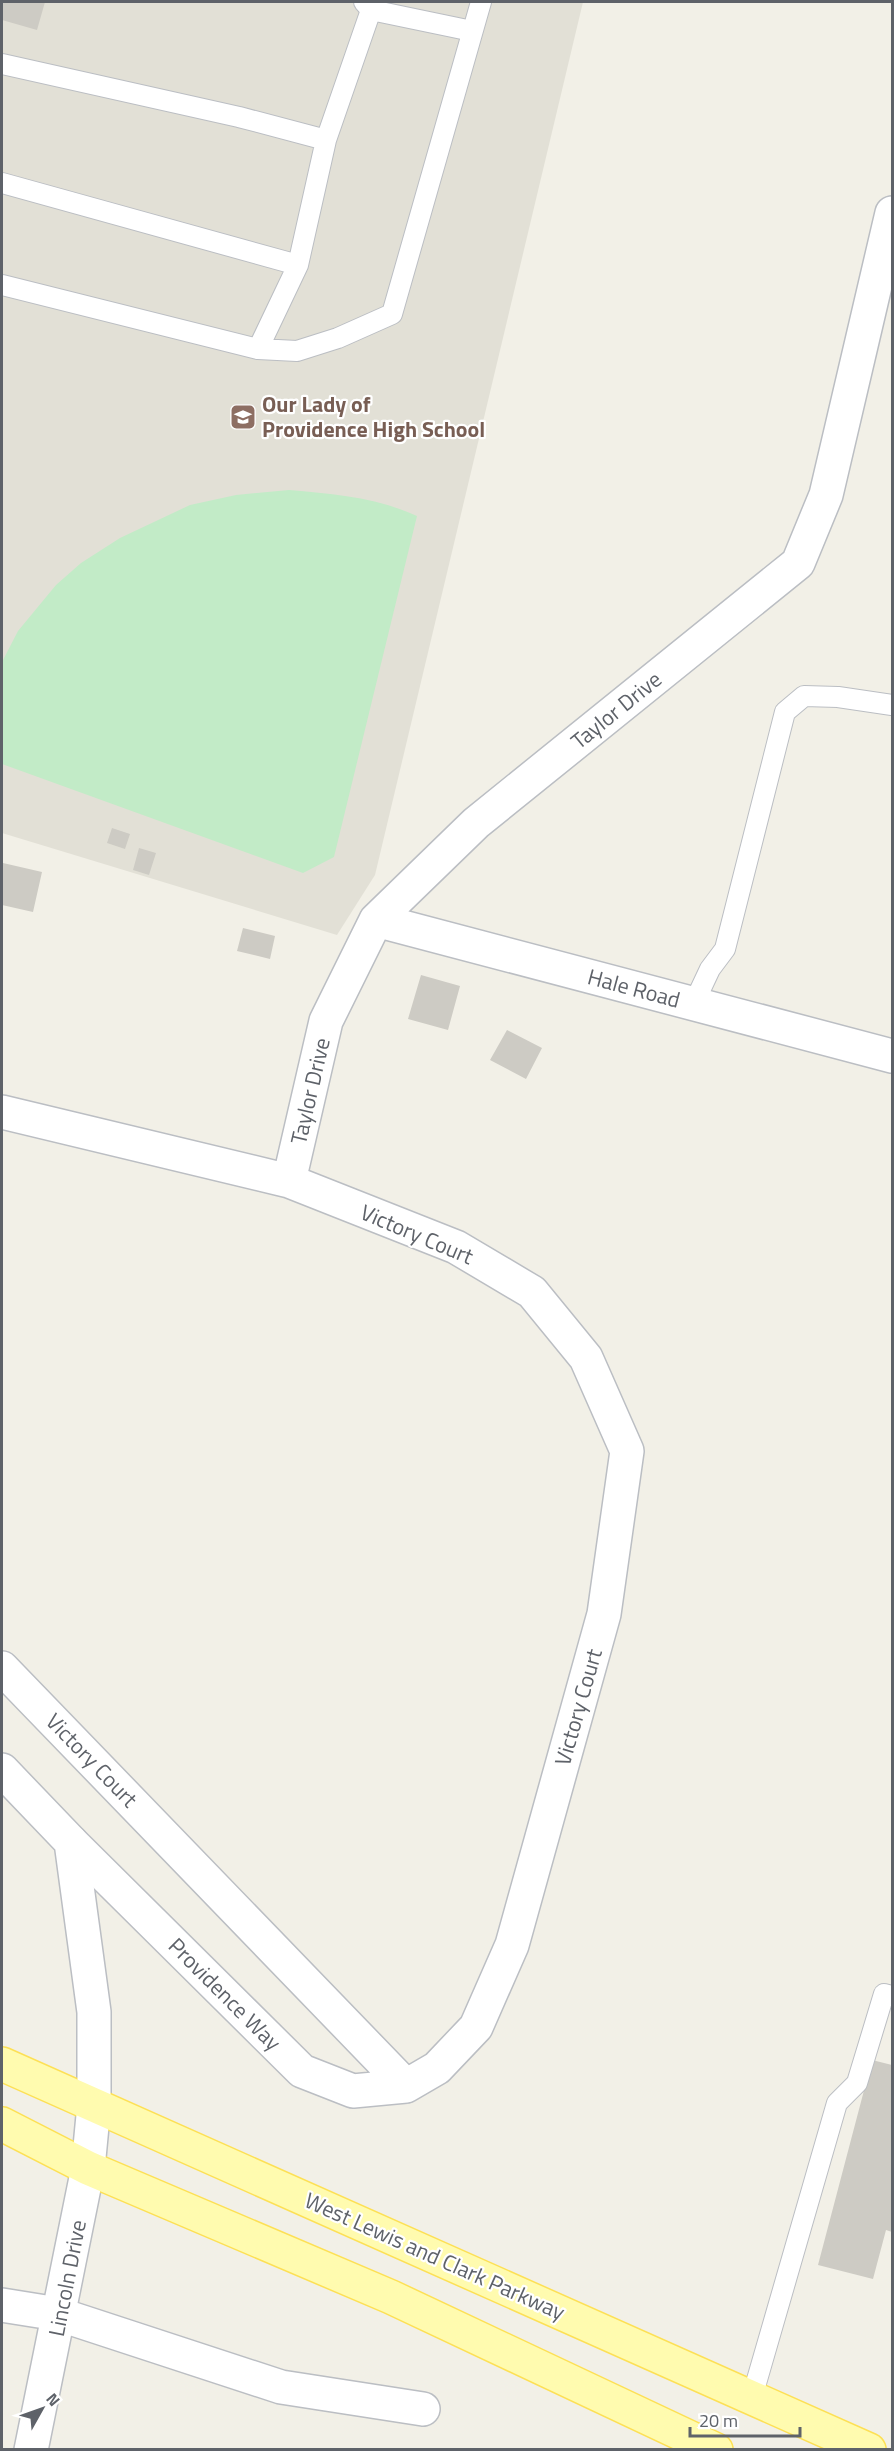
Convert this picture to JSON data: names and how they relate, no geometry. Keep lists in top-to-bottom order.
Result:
{
  "streets": {
    "main road": ["West Lewis and Clark Parkway"],
    "street": [
      "Taylor Drive",
      "Hale Road",
      "Victory Court",
      "Providence Way",
      "Lincoln Drive"
    ]
  },
  "crossings": [
    ["Taylor Drive", "Hale Road"],
    ["Taylor Drive", "Victory Court"],
    ["Victory Court", "Providence Way"],
    ["West Lewis and Clark Parkway", "Lincoln Drive"]
  ],
  "places": {
    "school or university": ["Our Lady of Providence High School"]
  },
  "scale_bar": "20 m",
  "north": "top right"
}
